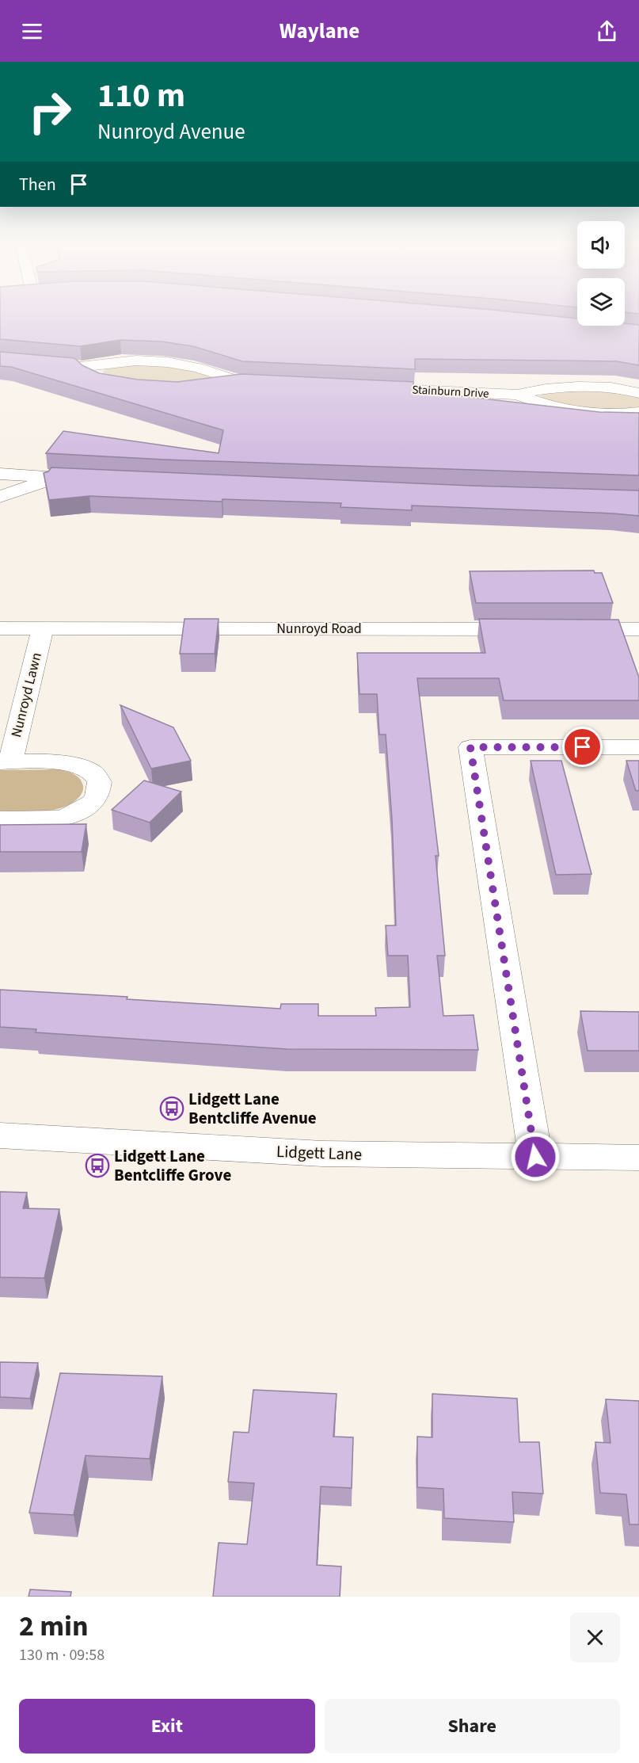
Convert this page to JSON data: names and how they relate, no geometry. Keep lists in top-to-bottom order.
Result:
{
  "streets": {
    "street": [
      "Stainburn Drive",
      "Nunroyd Road",
      "Nunroyd Lawn",
      "Lidgett Lane"
    ]
  },
  "crossings": [
    ["Nunroyd Road", "Nunroyd Lawn"]
  ],
  "places": {
    "bus stop": ["Lidgett Lane Bentcliffe Avenue", "Lidgett Lane Bentcliffe Grove"]
  },
  "page": {
    "header": "Waylane",
    "turn": ["110 m", "Nunroyd Avenue"],
    "then": "Then",
    "heading": ["2 min", "130 m · 09:58"],
    "buttons": ["Exit", "Share"]
  }
}
